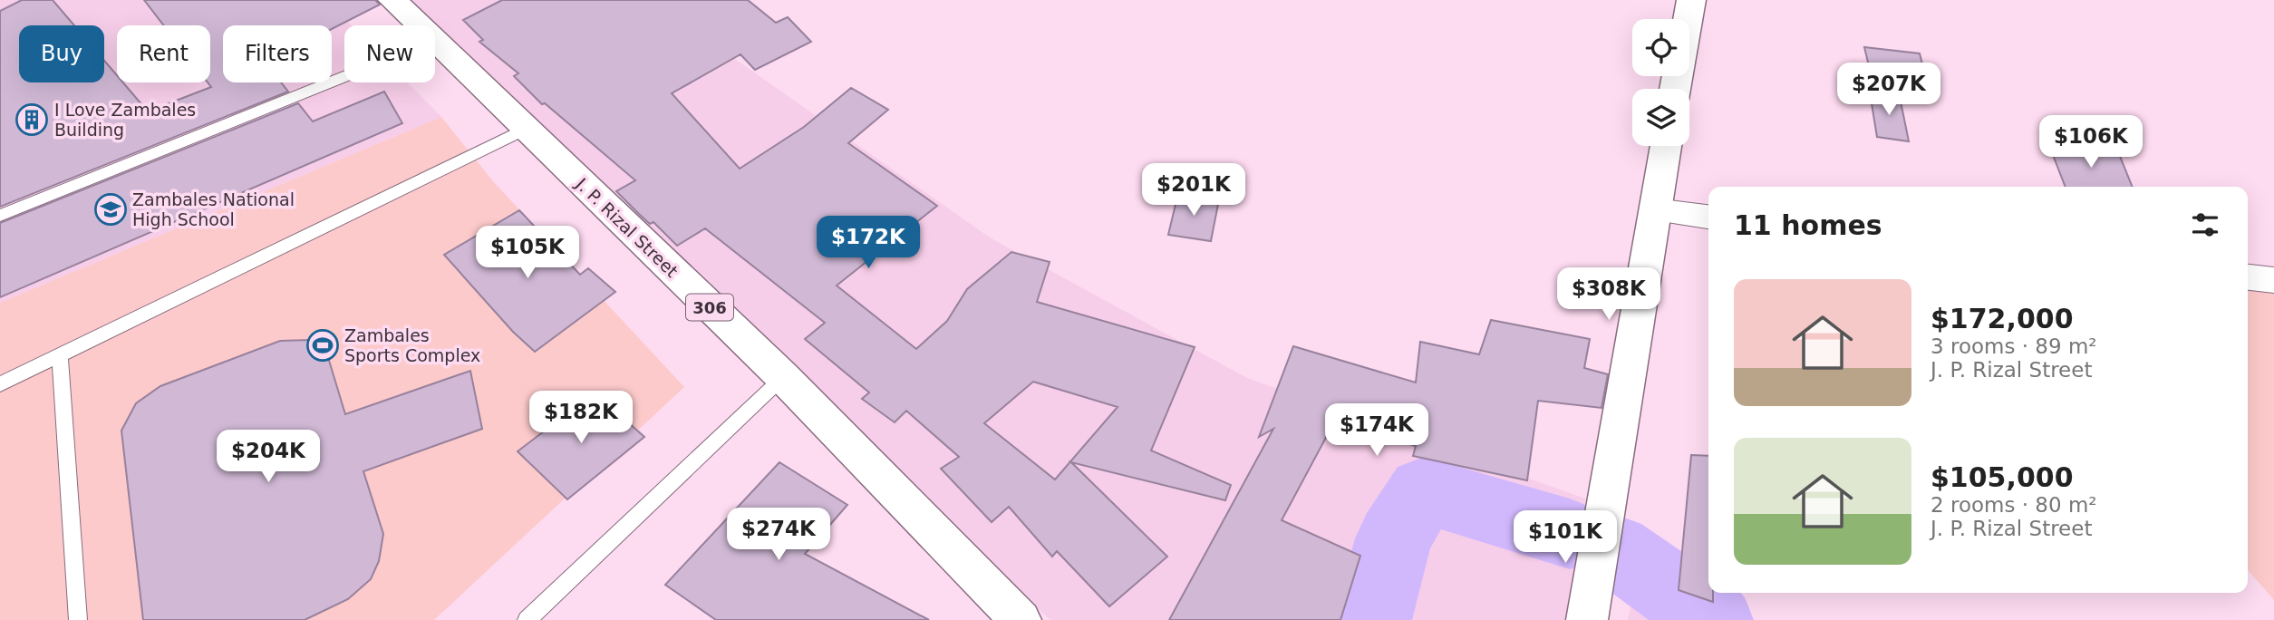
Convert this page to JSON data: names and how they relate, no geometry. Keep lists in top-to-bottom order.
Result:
{
  "streets": {
    "main road": ["J. P. Rizal Street", "306"]
  },
  "places": {
    "building": ["I Love Zambales Building"],
    "school or university": ["Zambales National High School"],
    "sports": ["Zambales Sports Complex"]
  },
  "page": {
    "chip": [
      "Buy",
      "Rent",
      "Filters",
      "New"
    ],
    "price": [
      "$207K",
      "$106K",
      "$201K",
      "$172K",
      "$105K",
      "$308K",
      "$182K",
      "$174K",
      "$204K",
      "$274K",
      "$101K"
    ],
    "heading": "11 homes",
    "list": [
      {
        "name": "$172,000",
        "note": "3 rooms · 89 m² · J. P. Rizal Street"
      },
      {
        "name": "$105,000",
        "note": "2 rooms · 80 m² · J. P. Rizal Street"
      }
    ]
  }
}
